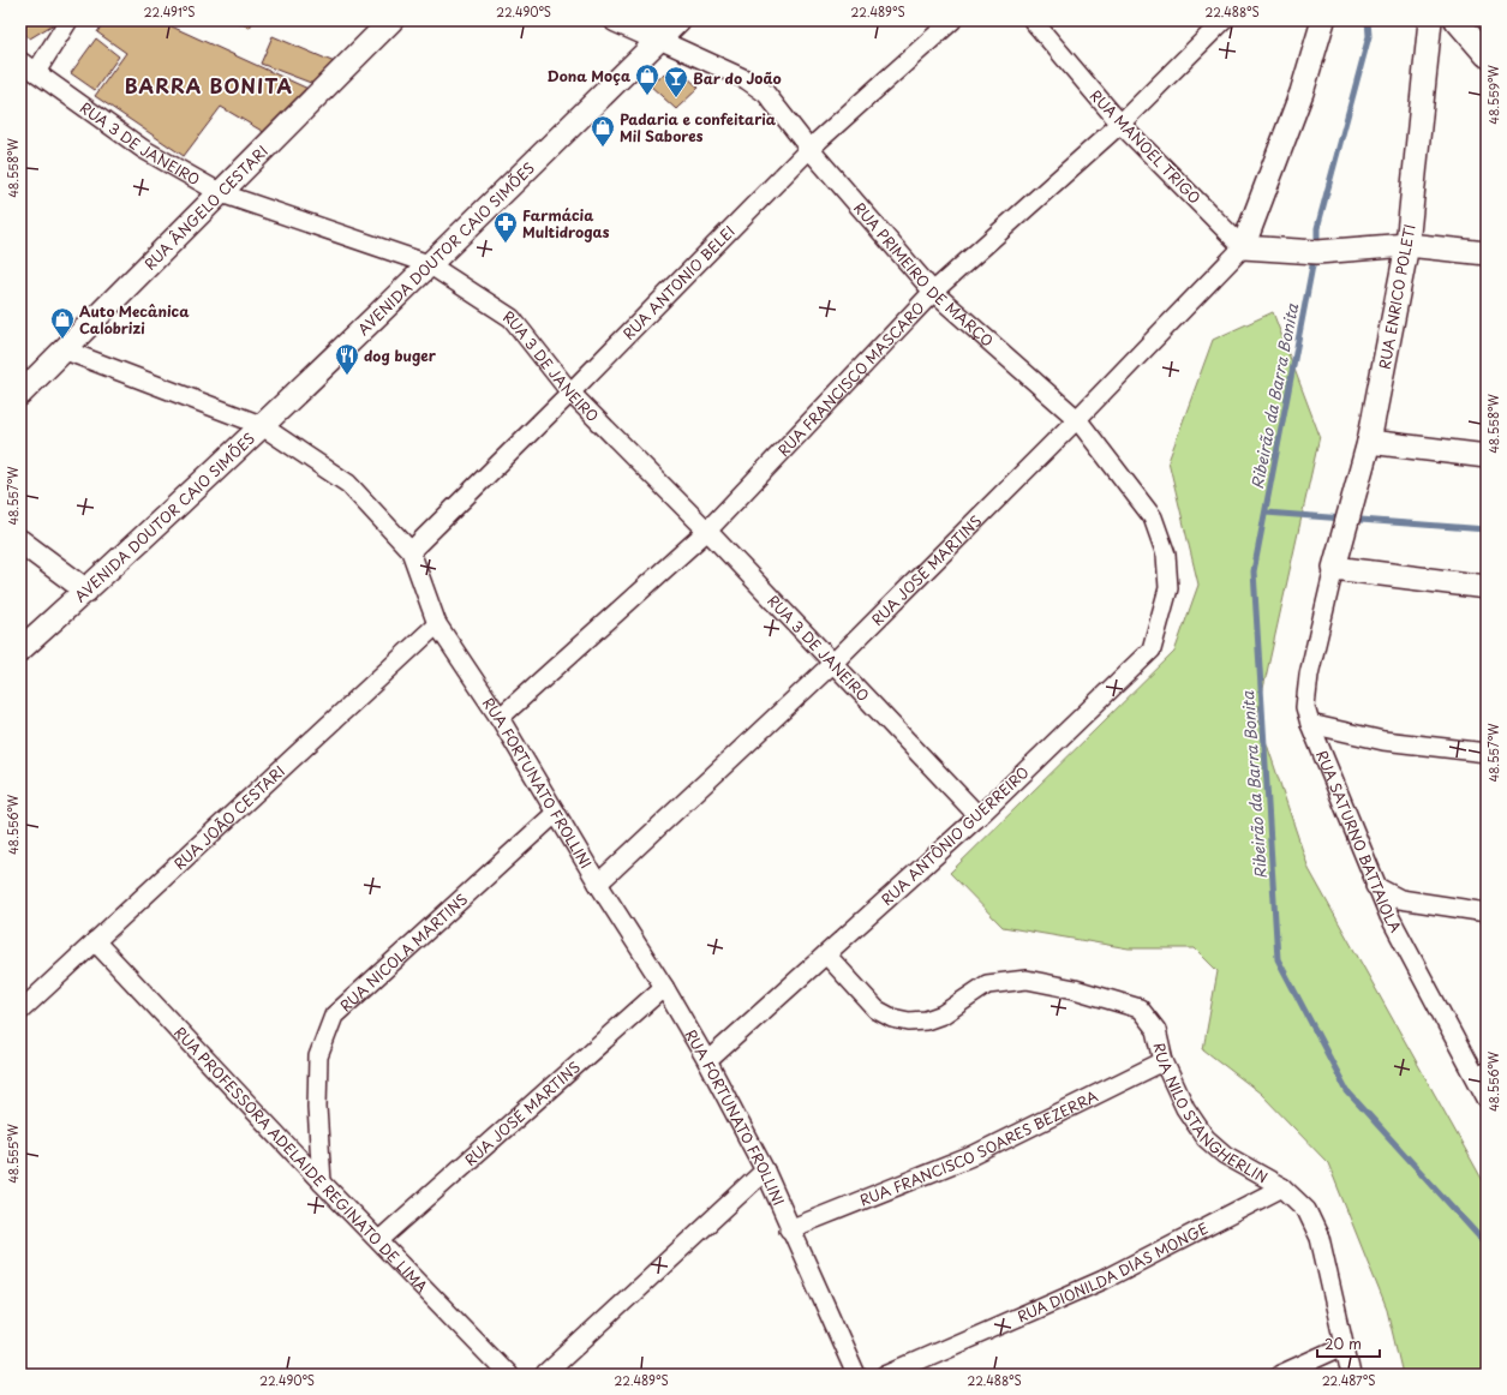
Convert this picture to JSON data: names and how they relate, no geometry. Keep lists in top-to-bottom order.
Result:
{
  "streets": {
    "street": [
      "RUA 3 DE JANEIRO",
      "RUA MANOEL TRIGO",
      "RUA ÂNGELO CESTARI",
      "AVENIDA DOUTOR CAIO SIMÕES",
      "RUA PRIMEIRO DE MARÇO",
      "RUA ANTONIO BELEI",
      "RUA ENRICO POLETI",
      "RUA FRANCISCO MASCARO",
      "RUA JOSÉ MARTINS",
      "RUA FORTUNATO FROLLINI",
      "RUA JOÃO CESTARI",
      "RUA ANTÔNIO GUERREIRO",
      "RUA SATURNO BATTAIOLA",
      "RUA NICOLA MARTINS",
      "RUA NILO STANGHERLIN",
      "RUA FRANCISCO SOARES BEZERRA",
      "RUA PROFESSORA ADELAIDE REGINATO DE LIMA",
      "RUA DIONILDA DIAS MONGE"
    ]
  },
  "crossings": [
    ["RUA 3 DE JANEIRO", "RUA ÂNGELO CESTARI"],
    ["RUA 3 DE JANEIRO", "AVENIDA DOUTOR CAIO SIMÕES"],
    ["RUA 3 DE JANEIRO", "RUA ANTONIO BELEI"],
    ["RUA 3 DE JANEIRO", "RUA FRANCISCO MASCARO"],
    ["RUA 3 DE JANEIRO", "RUA JOSÉ MARTINS"],
    ["RUA 3 DE JANEIRO", "RUA ANTÔNIO GUERREIRO"],
    ["RUA MANOEL TRIGO", "RUA FRANCISCO MASCARO"],
    ["RUA MANOEL TRIGO", "RUA JOSÉ MARTINS"],
    ["RUA ÂNGELO CESTARI", "RUA FORTUNATO FROLLINI"],
    ["AVENIDA DOUTOR CAIO SIMÕES", "RUA PRIMEIRO DE MARÇO"],
    ["AVENIDA DOUTOR CAIO SIMÕES", "RUA FORTUNATO FROLLINI"],
    ["RUA PRIMEIRO DE MARÇO", "RUA ANTONIO BELEI"],
    ["RUA PRIMEIRO DE MARÇO", "RUA FRANCISCO MASCARO"],
    ["RUA PRIMEIRO DE MARÇO", "RUA JOSÉ MARTINS"],
    ["RUA PRIMEIRO DE MARÇO", "RUA ANTÔNIO GUERREIRO"],
    ["RUA ANTONIO BELEI", "RUA FORTUNATO FROLLINI"],
    ["RUA ENRICO POLETI", "RUA SATURNO BATTAIOLA"],
    ["RUA FRANCISCO MASCARO", "RUA FORTUNATO FROLLINI"],
    ["RUA JOSÉ MARTINS", "RUA FORTUNATO FROLLINI"],
    ["RUA JOSÉ MARTINS", "RUA PROFESSORA ADELAIDE REGINATO DE LIMA"],
    ["RUA FORTUNATO FROLLINI", "RUA JOÃO CESTARI"],
    ["RUA FORTUNATO FROLLINI", "RUA ANTÔNIO GUERREIRO"],
    ["RUA FORTUNATO FROLLINI", "RUA NICOLA MARTINS"],
    ["RUA FORTUNATO FROLLINI", "RUA FRANCISCO SOARES BEZERRA"],
    ["RUA JOÃO CESTARI", "RUA PROFESSORA ADELAIDE REGINATO DE LIMA"],
    ["RUA ANTÔNIO GUERREIRO", "RUA NILO STANGHERLIN"],
    ["RUA NICOLA MARTINS", "RUA PROFESSORA ADELAIDE REGINATO DE LIMA"],
    ["RUA NILO STANGHERLIN", "RUA FRANCISCO SOARES BEZERRA"],
    ["RUA NILO STANGHERLIN", "RUA DIONILDA DIAS MONGE"]
  ],
  "districts": ["BARRA BONITA"],
  "water": ["Ribeirão da Barra Bonita"],
  "places": {
    "shop": ["Dona Moça", "Padaria e confeitaria Mil Sabores", "Auto Mecânica Calobrizi"],
    "bar": ["Bar do João"],
    "pharmacy": ["Farmácia Multidrogas"],
    "restaurant": ["dog buger"]
  },
  "scale_bar": "20 m",
  "coordinates": [
    "22.491°S",
    "22.490°S",
    "22.489°S",
    "22.488°S",
    "48.559°W",
    "48.558°W",
    "48.557°W",
    "48.556°W",
    "48.555°W",
    "22.487°S"
  ]
}
